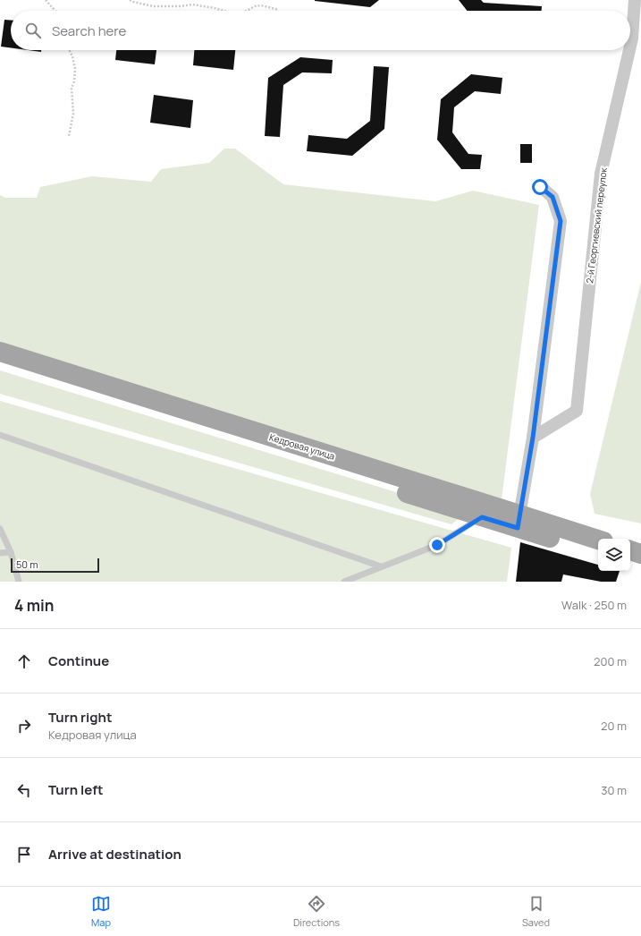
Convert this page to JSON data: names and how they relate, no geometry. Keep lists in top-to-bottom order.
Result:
{
  "streets": {
    "main road": ["Кедровая улица"],
    "street": ["2-й Георгиевский переулок"]
  },
  "scale_bar": "50 m",
  "page": {
    "search": "Search here",
    "scale": "50 m",
    "heading": ["4 min", "Walk · 250 m"],
    "list": [
      ["Continue", "200 m"],
      ["Turn right", "Кедровая улица", "20 m"],
      ["Turn left", "30 m"],
      "Arrive at destination"
    ],
    "nav": ["Map", "Directions", "Saved"]
  }
}
